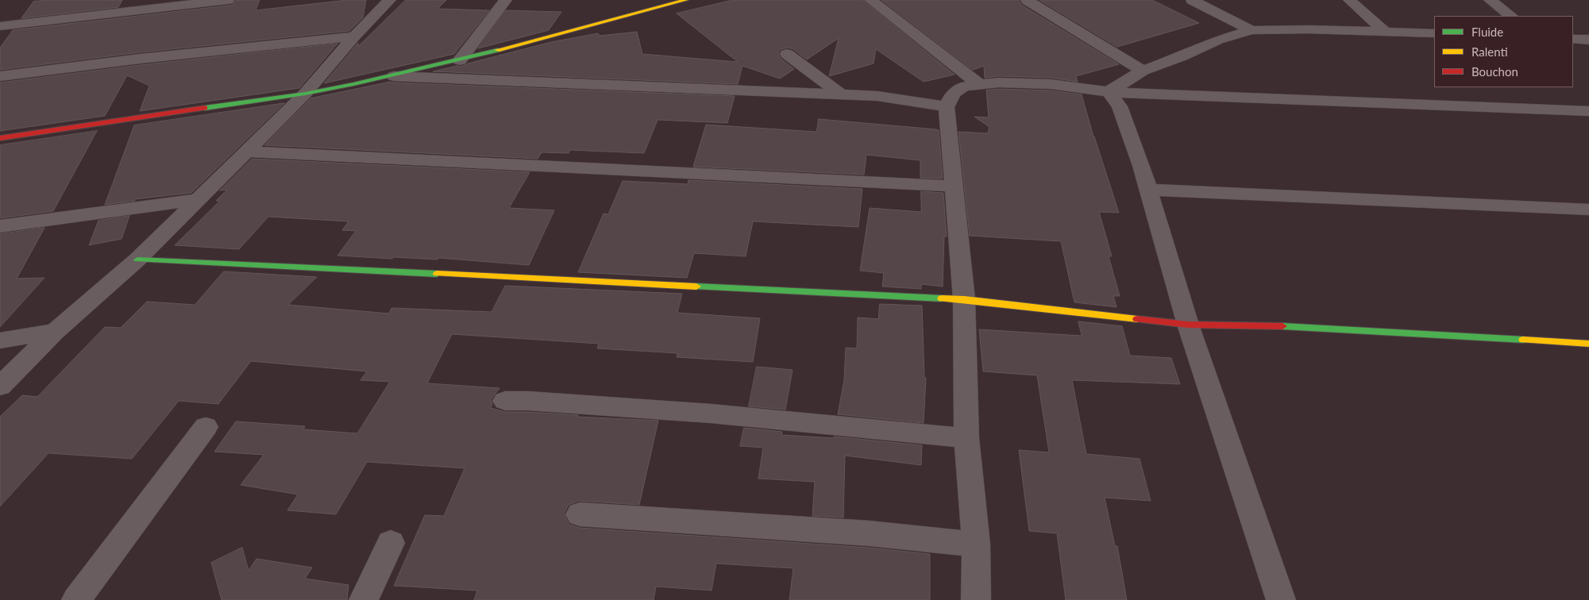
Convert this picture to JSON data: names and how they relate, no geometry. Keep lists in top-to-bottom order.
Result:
{
  "legend": ["Fluide", "Ralenti", "Bouchon"]
}
